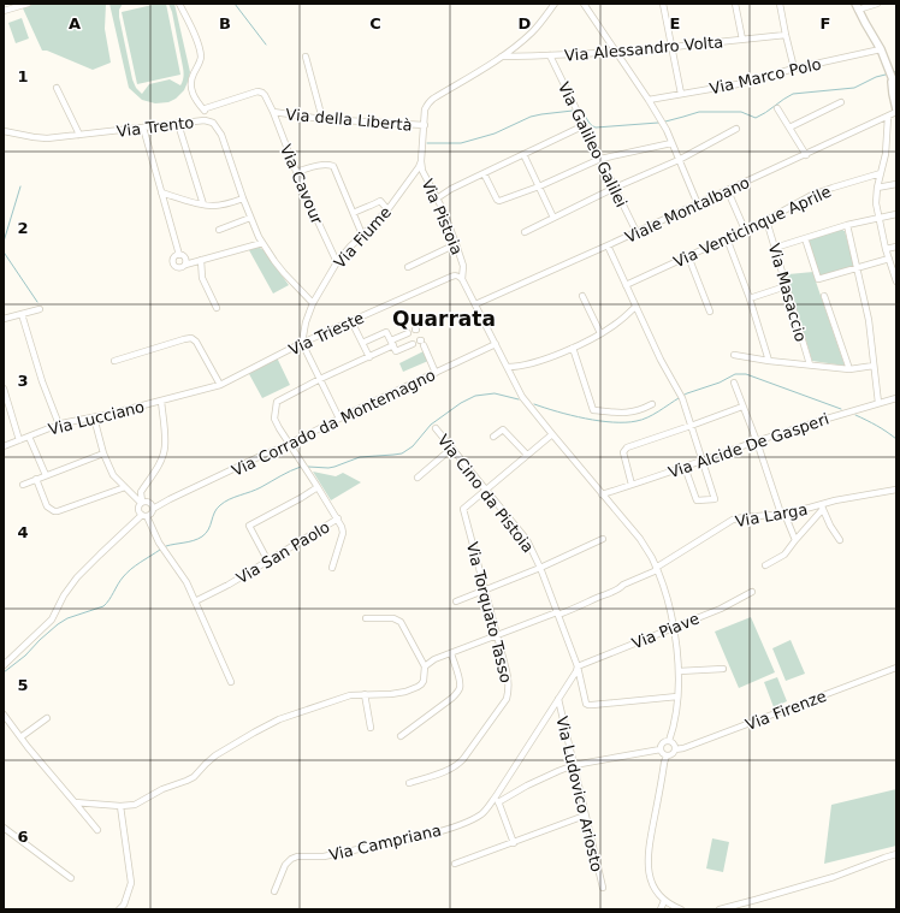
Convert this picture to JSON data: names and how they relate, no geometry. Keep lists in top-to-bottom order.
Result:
{
  "streets": {
    "street": [
      "Via Alessandro Volta",
      "Via Marco Polo",
      "Via della Libertà",
      "Via Trento",
      "Via Galileo Galilei",
      "Via Cavour",
      "Viale Montalbano",
      "Via Pistoia",
      "Via Venticinque Aprile",
      "Via Fiume",
      "Via Masaccio",
      "Via Trieste",
      "Via Lucciano",
      "Via Corrado da Montemagno",
      "Via Alcide De Gasperi",
      "Via Cino da Pistoia",
      "Via Larga",
      "Via San Paolo",
      "Via Torquato Tasso",
      "Via Piave",
      "Via Firenze",
      "Via Ludovico Ariosto",
      "Via Campriana"
    ]
  },
  "crossings": [
    ["Via Alessandro Volta", "Via Galileo Galilei"],
    ["Via Alessandro Volta", "Via Pistoia"],
    ["Via della Libertà", "Via Cavour"],
    ["Via della Libertà", "Via Pistoia"],
    ["Via Trento", "Via Fiume"],
    ["Via Galileo Galilei", "Viale Montalbano"],
    ["Via Cavour", "Via Fiume"],
    ["Via Pistoia", "Via Fiume"],
    ["Via Pistoia", "Via Trieste"],
    ["Via Venticinque Aprile", "Via Masaccio"],
    ["Via Fiume", "Via Trieste"],
    ["Via Trieste", "Via Lucciano"],
    ["Via Cino da Pistoia", "Via Larga"],
    ["Via Cino da Pistoia", "Via Torquato Tasso"],
    ["Via Cino da Pistoia", "Via Piave"],
    ["Via Cino da Pistoia", "Via Campriana"],
    ["Via Larga", "Via Torquato Tasso"],
    ["Via Piave", "Via Campriana"],
    ["Via Ludovico Ariosto", "Via Campriana"]
  ],
  "districts": ["Quarrata"],
  "grid": {
    "columns": [
      "A",
      "B",
      "C",
      "D",
      "E",
      "F"
    ],
    "rows": [
      "1",
      "2",
      "3",
      "4",
      "5",
      "6"
    ]
  }
}
